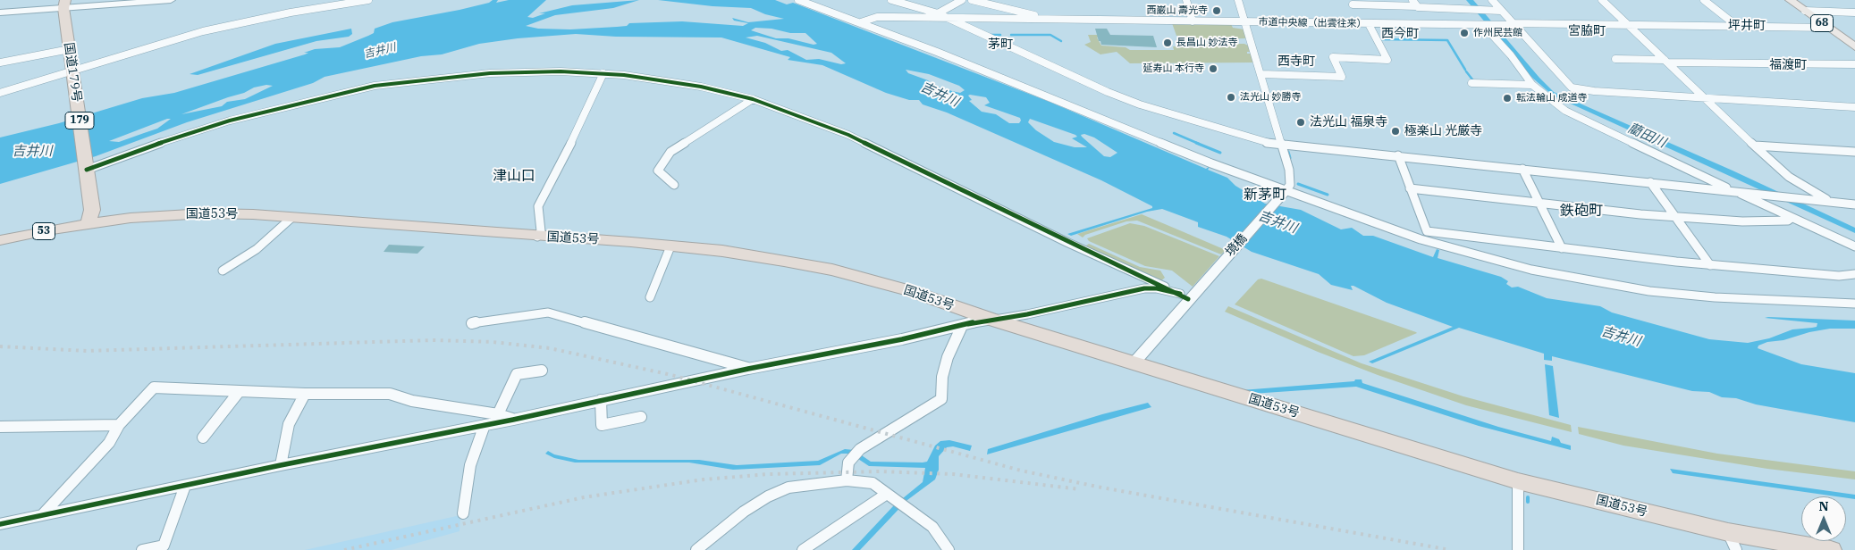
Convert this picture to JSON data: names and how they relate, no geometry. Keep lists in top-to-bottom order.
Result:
{
  "streets": {
    "highway": [
      "国道179号",
      "179",
      "国道53号",
      "53"
    ],
    "main road": ["68"],
    "street": ["市道中央線（出雲往来）", "境橋"]
  },
  "crossings": [
    ["市道中央線（出雲往来）", "68"],
    ["国道179号", "国道53号"],
    ["国道53号", "境橋"]
  ],
  "districts": [
    "坪井町",
    "宮脇町",
    "西今町",
    "茅町",
    "西寺町",
    "福渡町",
    "津山口",
    "新茅町",
    "鉄砲町"
  ],
  "water": ["吉井川", "藺田川"],
  "places": [
    "西巌山 壽光寺",
    "作州民芸館",
    "長昌山 妙法寺",
    "延寿山 本行寺",
    "法光山 妙勝寺",
    "転法輪山 成道寺",
    "法光山 福泉寺",
    "極楽山 光厳寺"
  ],
  "north": "top"
}
